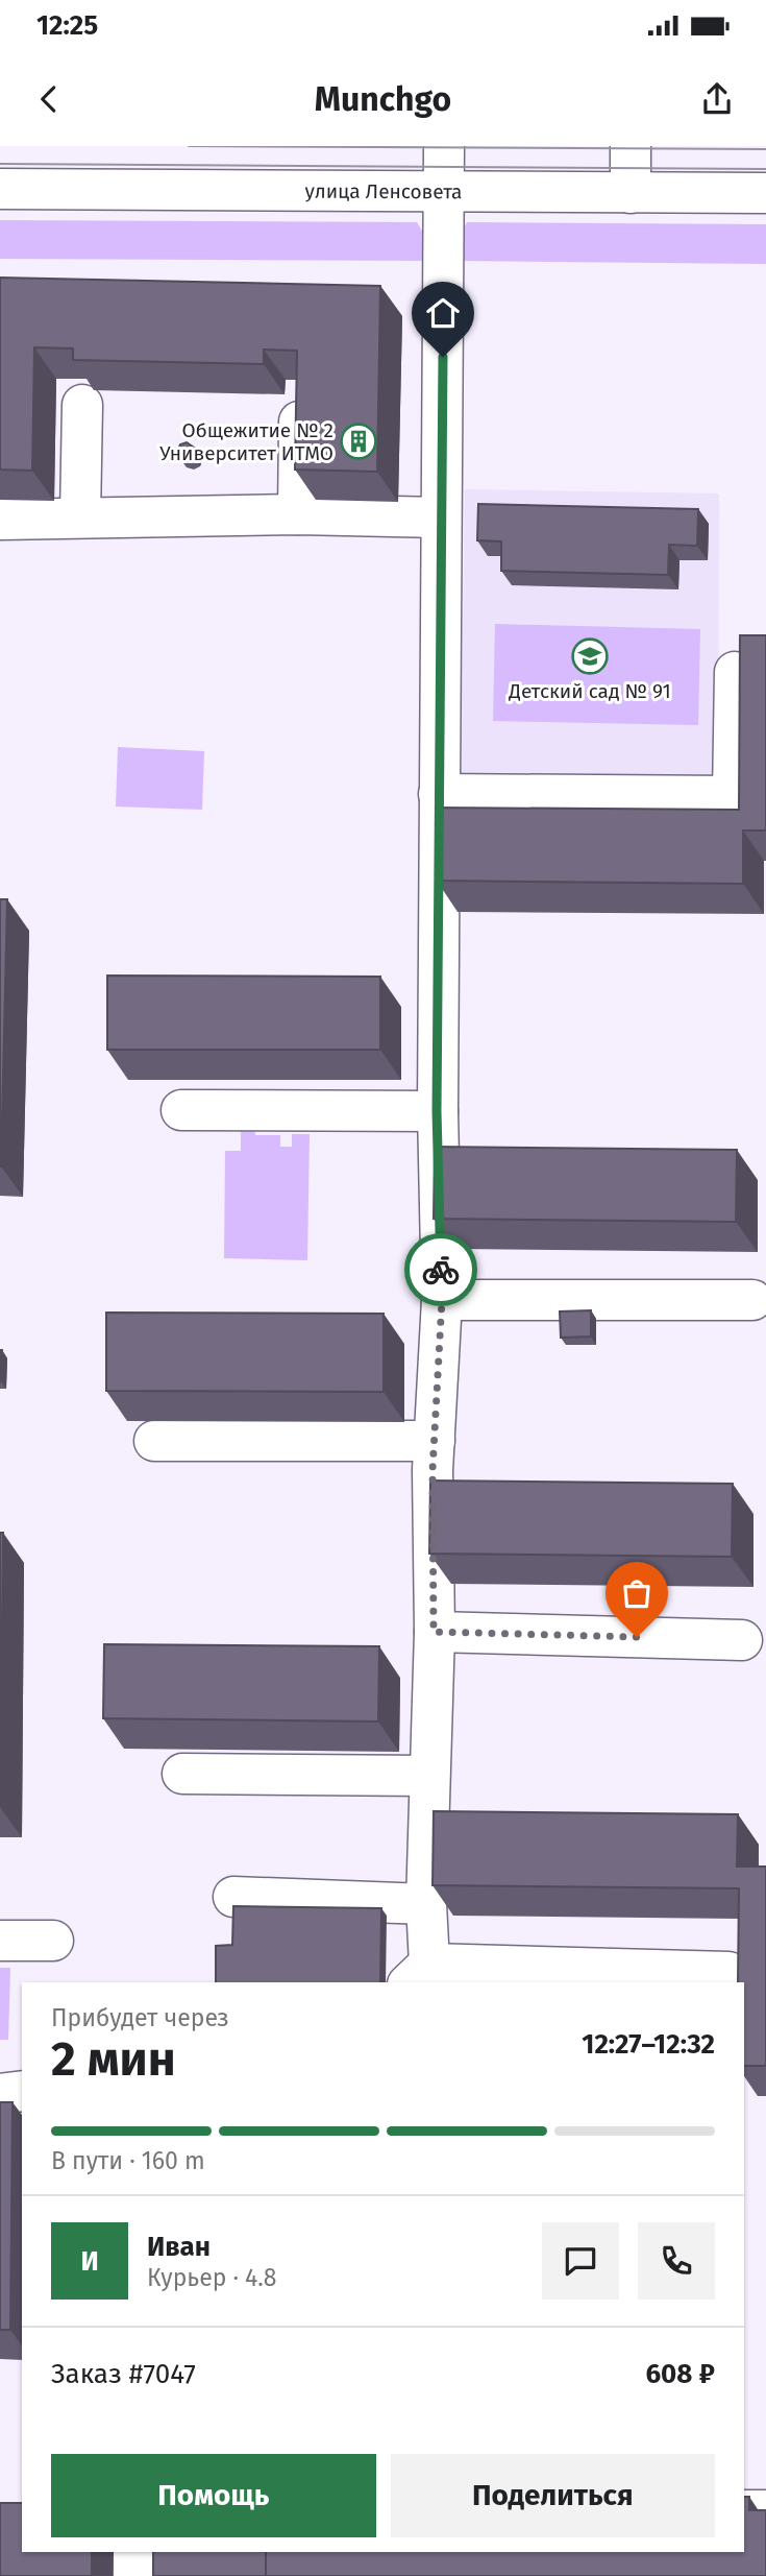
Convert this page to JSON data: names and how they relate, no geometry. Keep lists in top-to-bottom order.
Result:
{
  "streets": {
    "street": ["улица Ленсовета"]
  },
  "places": {
    "building": ["Общежитие № 2 Университет ИТМО"],
    "school or university": ["Детский сад № 91"]
  },
  "page": {
    "status": "12:25",
    "header": "Munchgo",
    "heading": ["2 мин", "Прибудет через", "12:27–12:32"],
    "panel": [
      "Иван",
      "Курьер · 4.8",
      "Заказ #7047",
      "608 ₽"
    ],
    "bar": "В пути · 160 m",
    "round": "И",
    "buttons": ["Помощь", "Поделиться"]
  }
}
